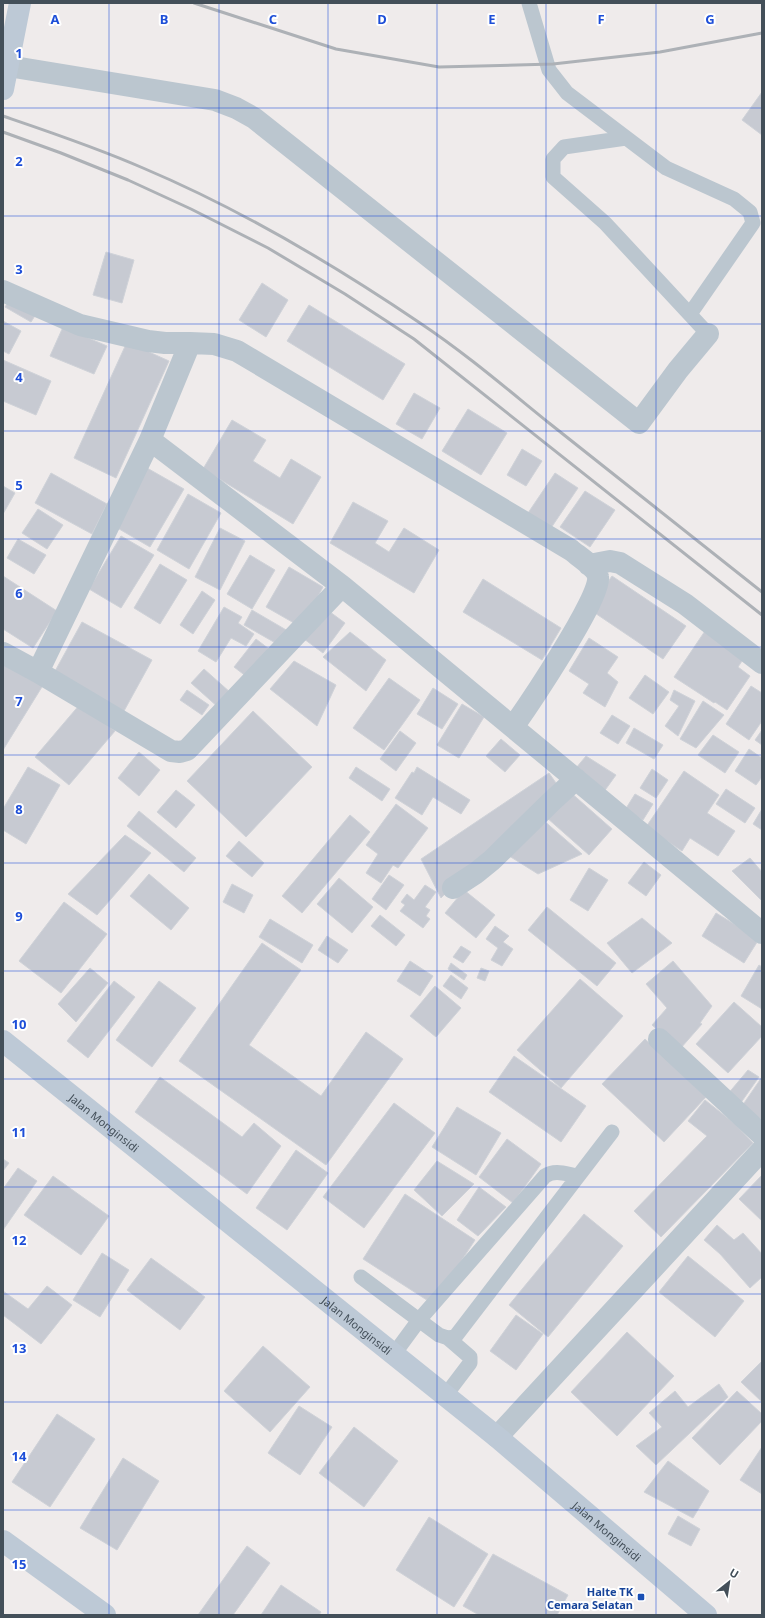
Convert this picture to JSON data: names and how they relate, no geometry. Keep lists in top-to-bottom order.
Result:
{
  "streets": {
    "main road": ["Jalan Monginsidi"]
  },
  "places": {
    "transit": ["Halte TK Cemara Selatan"]
  },
  "north": "top right",
  "grid": {
    "columns": [
      "A",
      "B",
      "C",
      "D",
      "E",
      "F",
      "G"
    ],
    "rows": [
      "1",
      "2",
      "3",
      "4",
      "5",
      "6",
      "7",
      "8",
      "9",
      "10",
      "11",
      "12",
      "13",
      "14",
      "15"
    ]
  }
}
